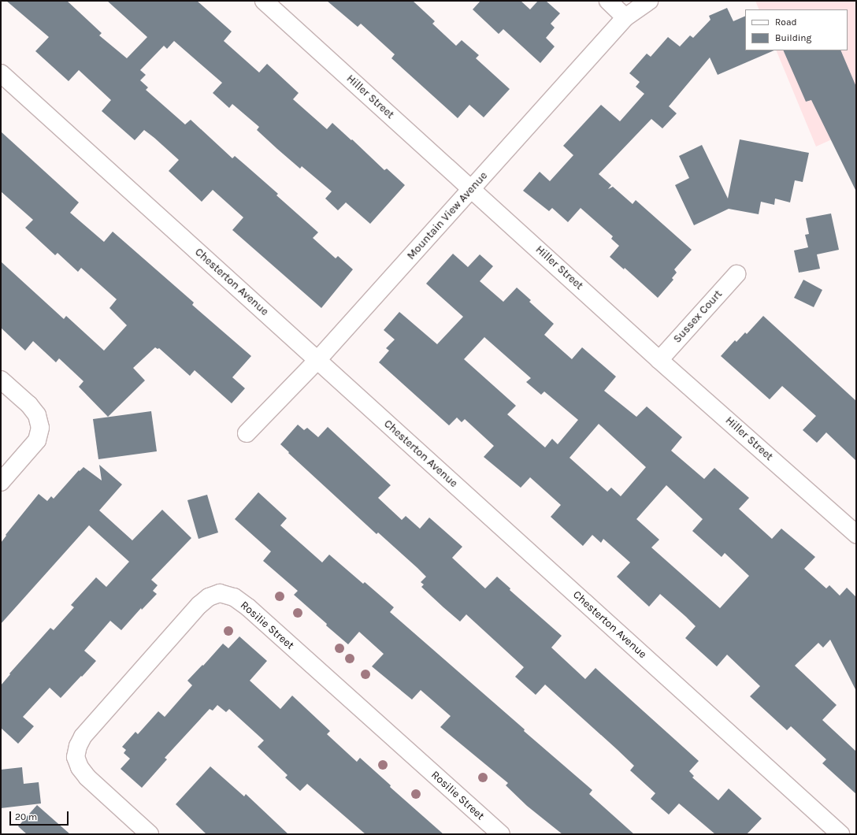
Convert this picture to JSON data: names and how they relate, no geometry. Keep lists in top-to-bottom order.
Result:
{
  "streets": {
    "street": [
      "Hiller Street",
      "Mountain View Avenue",
      "Chesterton Avenue",
      "Sussex Court",
      "Rosilie Street"
    ]
  },
  "crossings": [
    ["Hiller Street", "Mountain View Avenue"],
    ["Hiller Street", "Sussex Court"],
    ["Mountain View Avenue", "Chesterton Avenue"]
  ],
  "legend": ["Road", "Building"],
  "scale_bar": "20 m"
}
